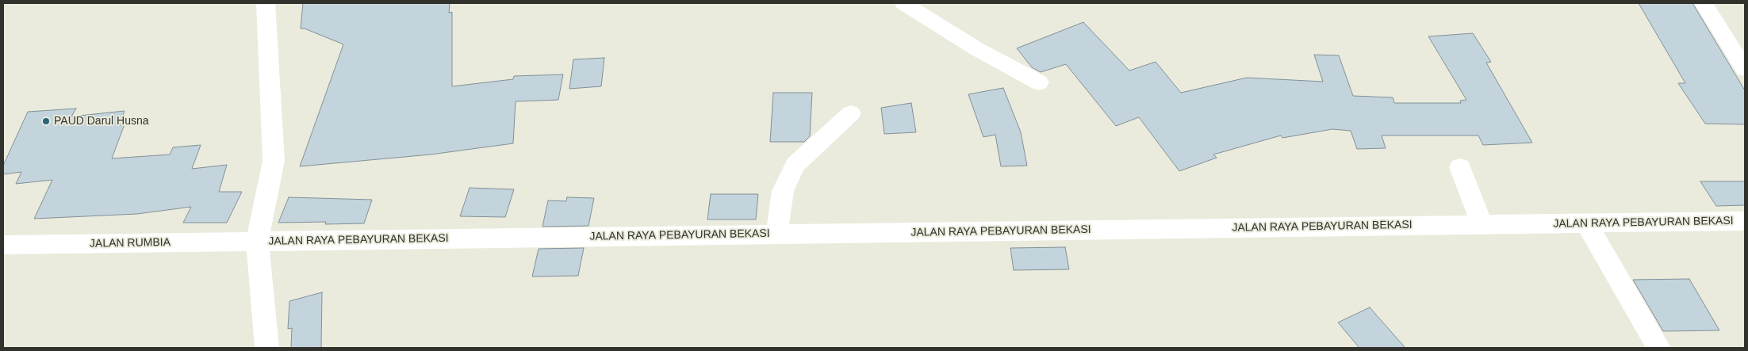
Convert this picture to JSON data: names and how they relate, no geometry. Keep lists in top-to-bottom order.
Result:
{
  "streets": {
    "street": ["JALAN RAYA PEBAYURAN BEKASI", "JALAN RUMBIA"]
  },
  "crossings": [
    ["JALAN RAYA PEBAYURAN BEKASI", "JALAN RUMBIA"]
  ],
  "places": ["PAUD Darul Husna"]
}
